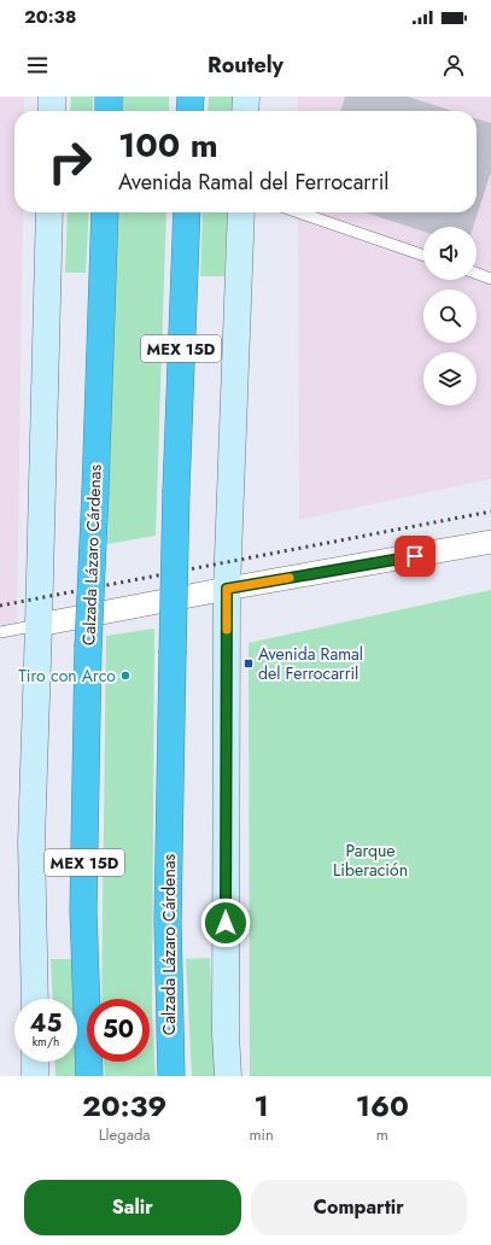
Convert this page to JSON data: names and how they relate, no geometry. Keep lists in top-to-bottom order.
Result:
{
  "streets": {
    "highway": ["MEX 15D", "Calzada Lázaro Cárdenas"]
  },
  "parks": ["Parque Liberación"],
  "places": {
    "transit": ["Avenida Ramal del Ferrocarril"],
    "other": ["Tiro con Arco"]
  },
  "page": {
    "status": "20:38",
    "header": "Routely",
    "turn": ["100 m", "Avenida Ramal del Ferrocarril"],
    "speed": "45 km/h",
    "limit": "50",
    "eta": [
      "20:39",
      "Llegada",
      "1",
      "min",
      "160",
      "m"
    ],
    "buttons": ["Salir", "Compartir"]
  }
}
